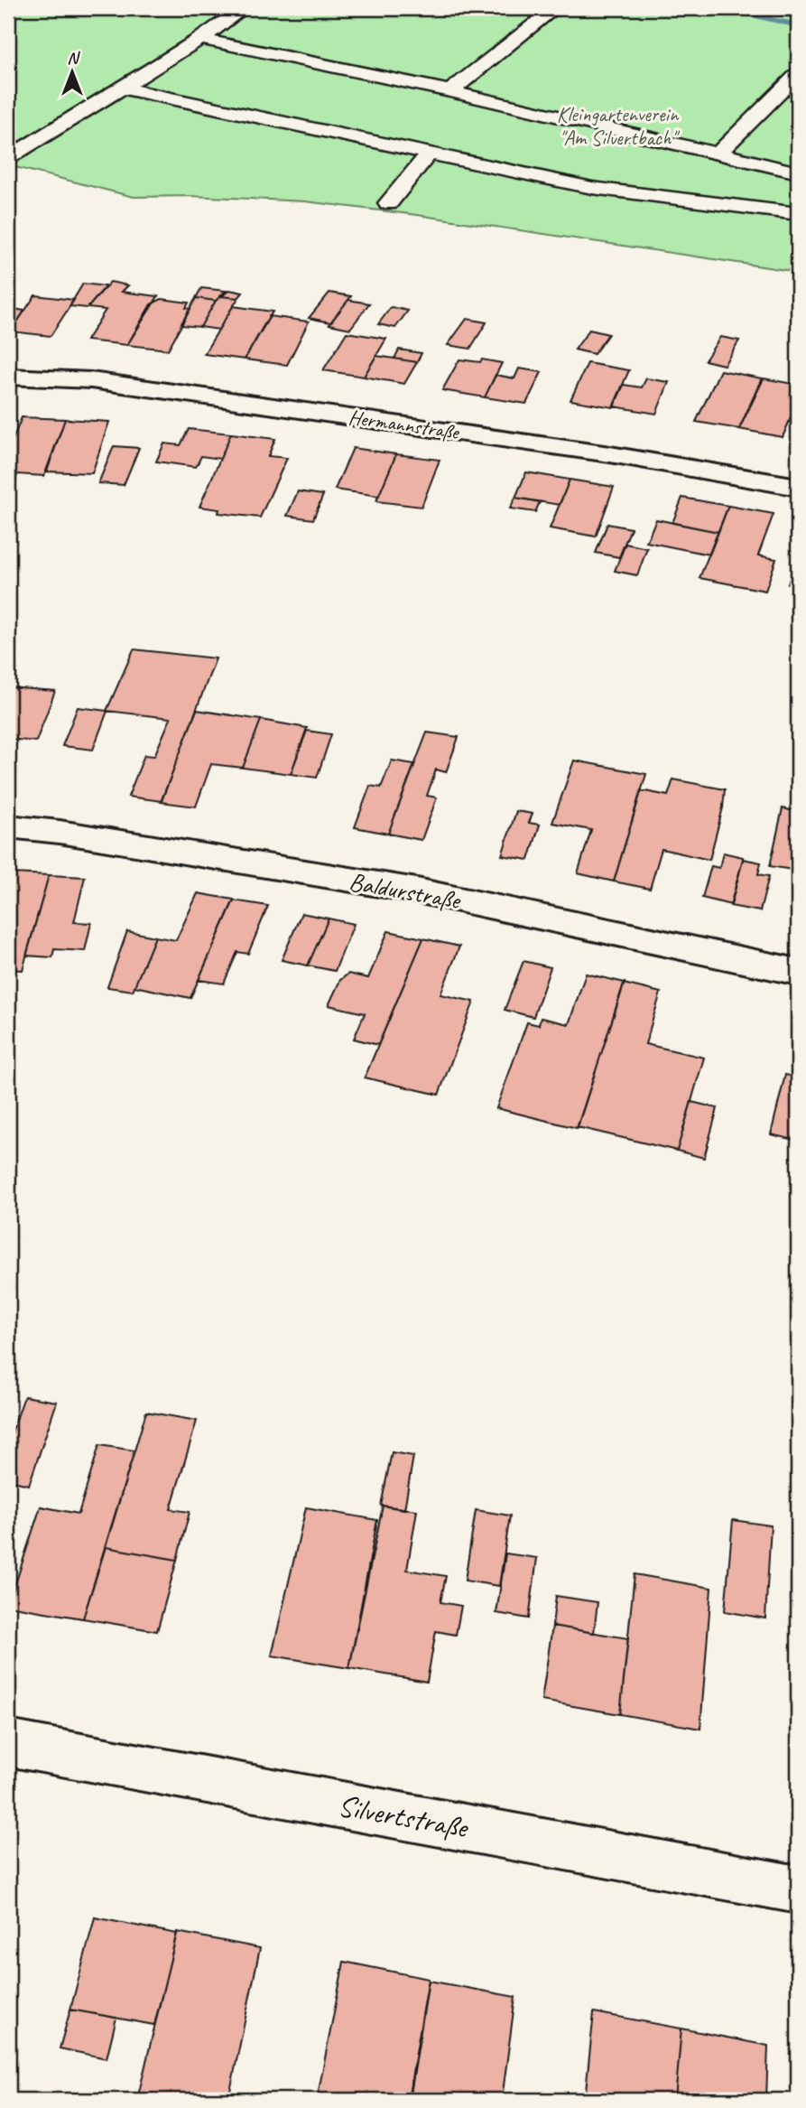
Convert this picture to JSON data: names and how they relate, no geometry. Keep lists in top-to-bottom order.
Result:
{
  "streets": {
    "street": ["Hermannstraße", "Baldurstraße", "Silvertstraße"]
  },
  "parks": ["Kleingartenverein \"Am Silvertbach\""],
  "north": "top"
}
